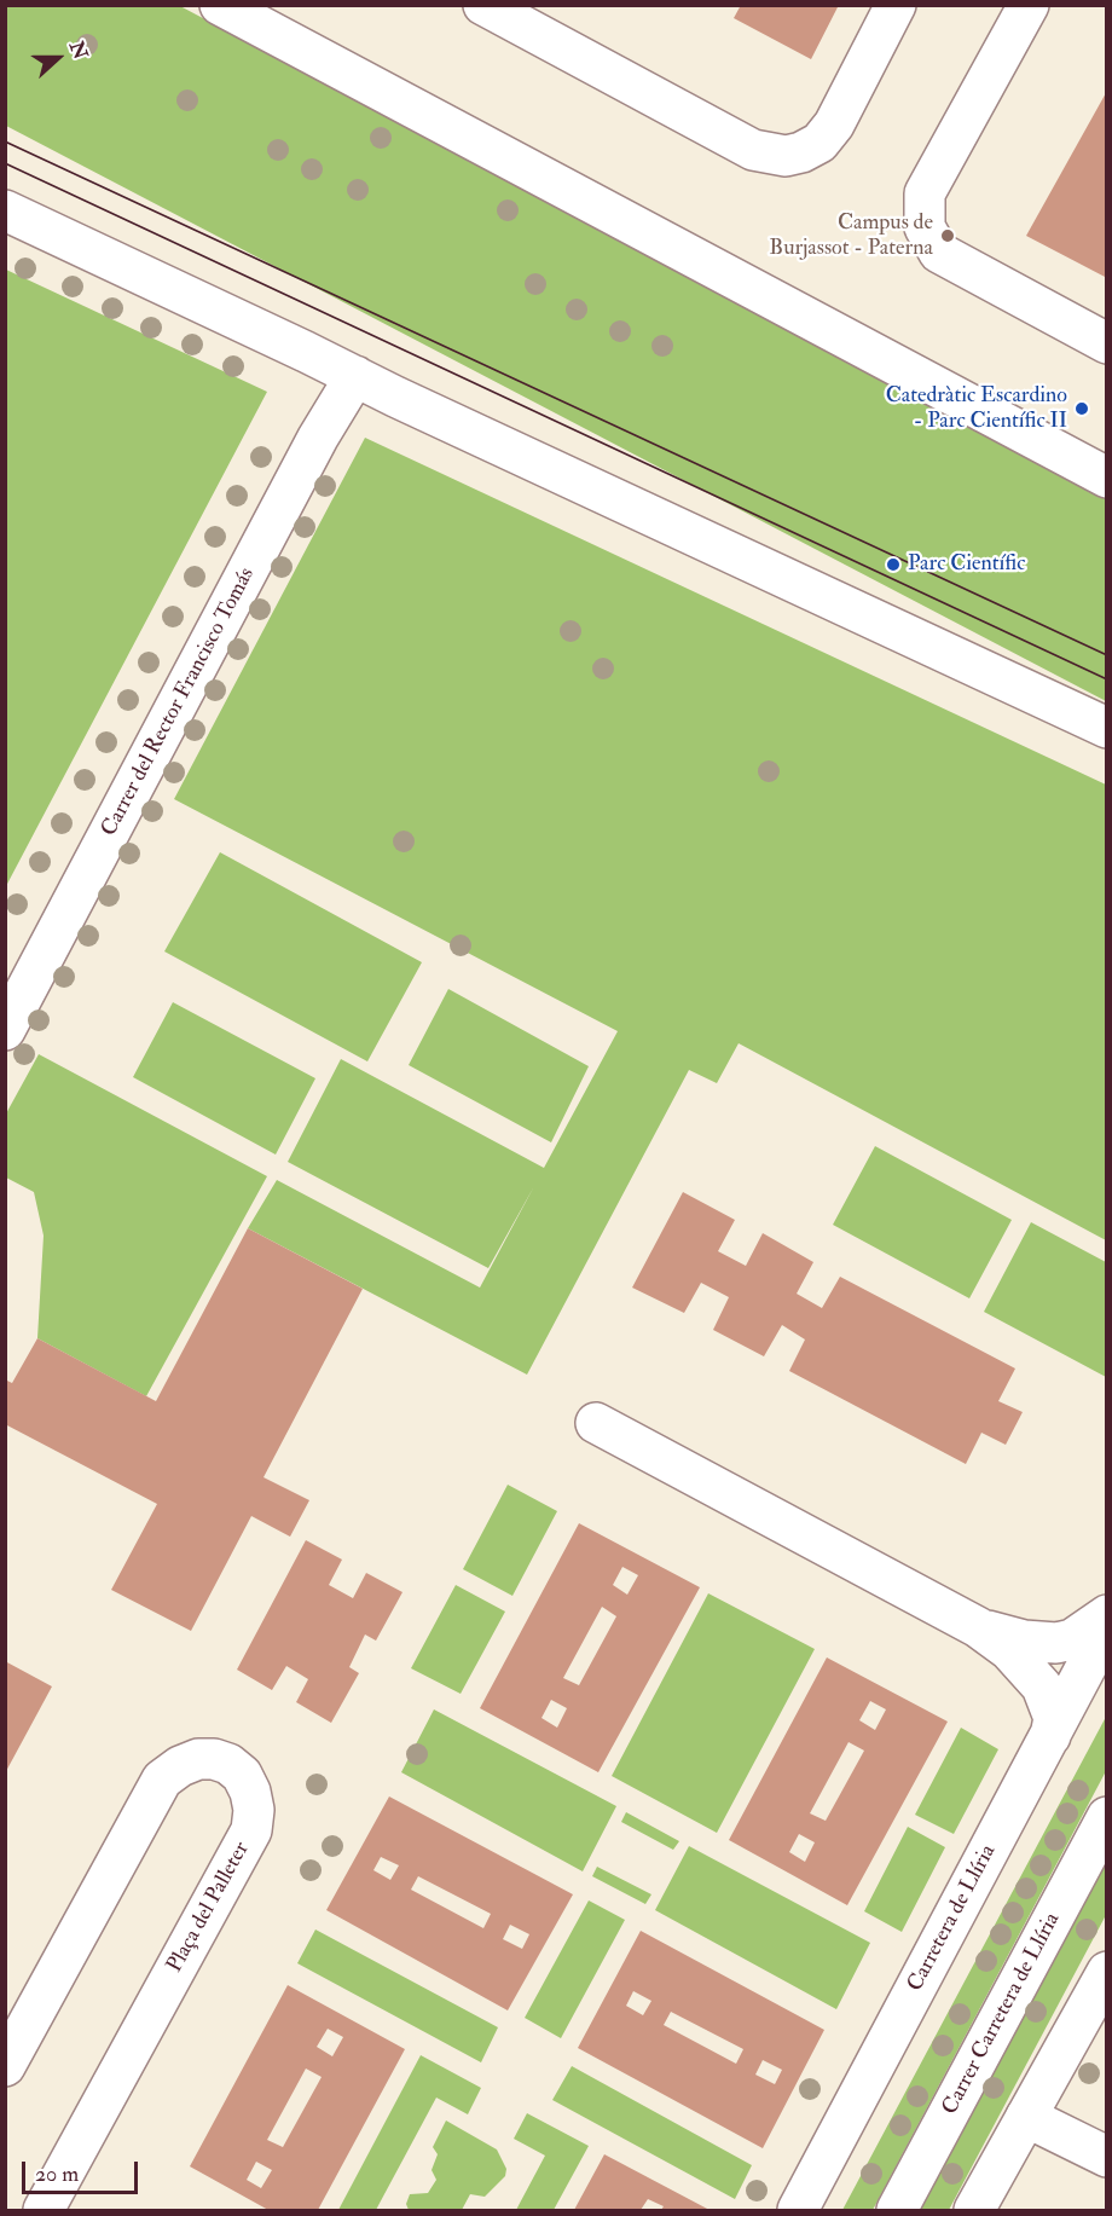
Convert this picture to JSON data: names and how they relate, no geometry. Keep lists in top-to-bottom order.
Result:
{
  "streets": {
    "street": [
      "Carrer del Rector Francisco Tomás",
      "Plaça del Palleter",
      "Carretera de Llíria",
      "Carrer Carretera de Llíria"
    ]
  },
  "places": ["Campus de Burjassot - Paterna", "Catedràtic Escardino - Parc Científic II", "Parc Científic"],
  "scale_bar": "20 m",
  "north": "right"
}
